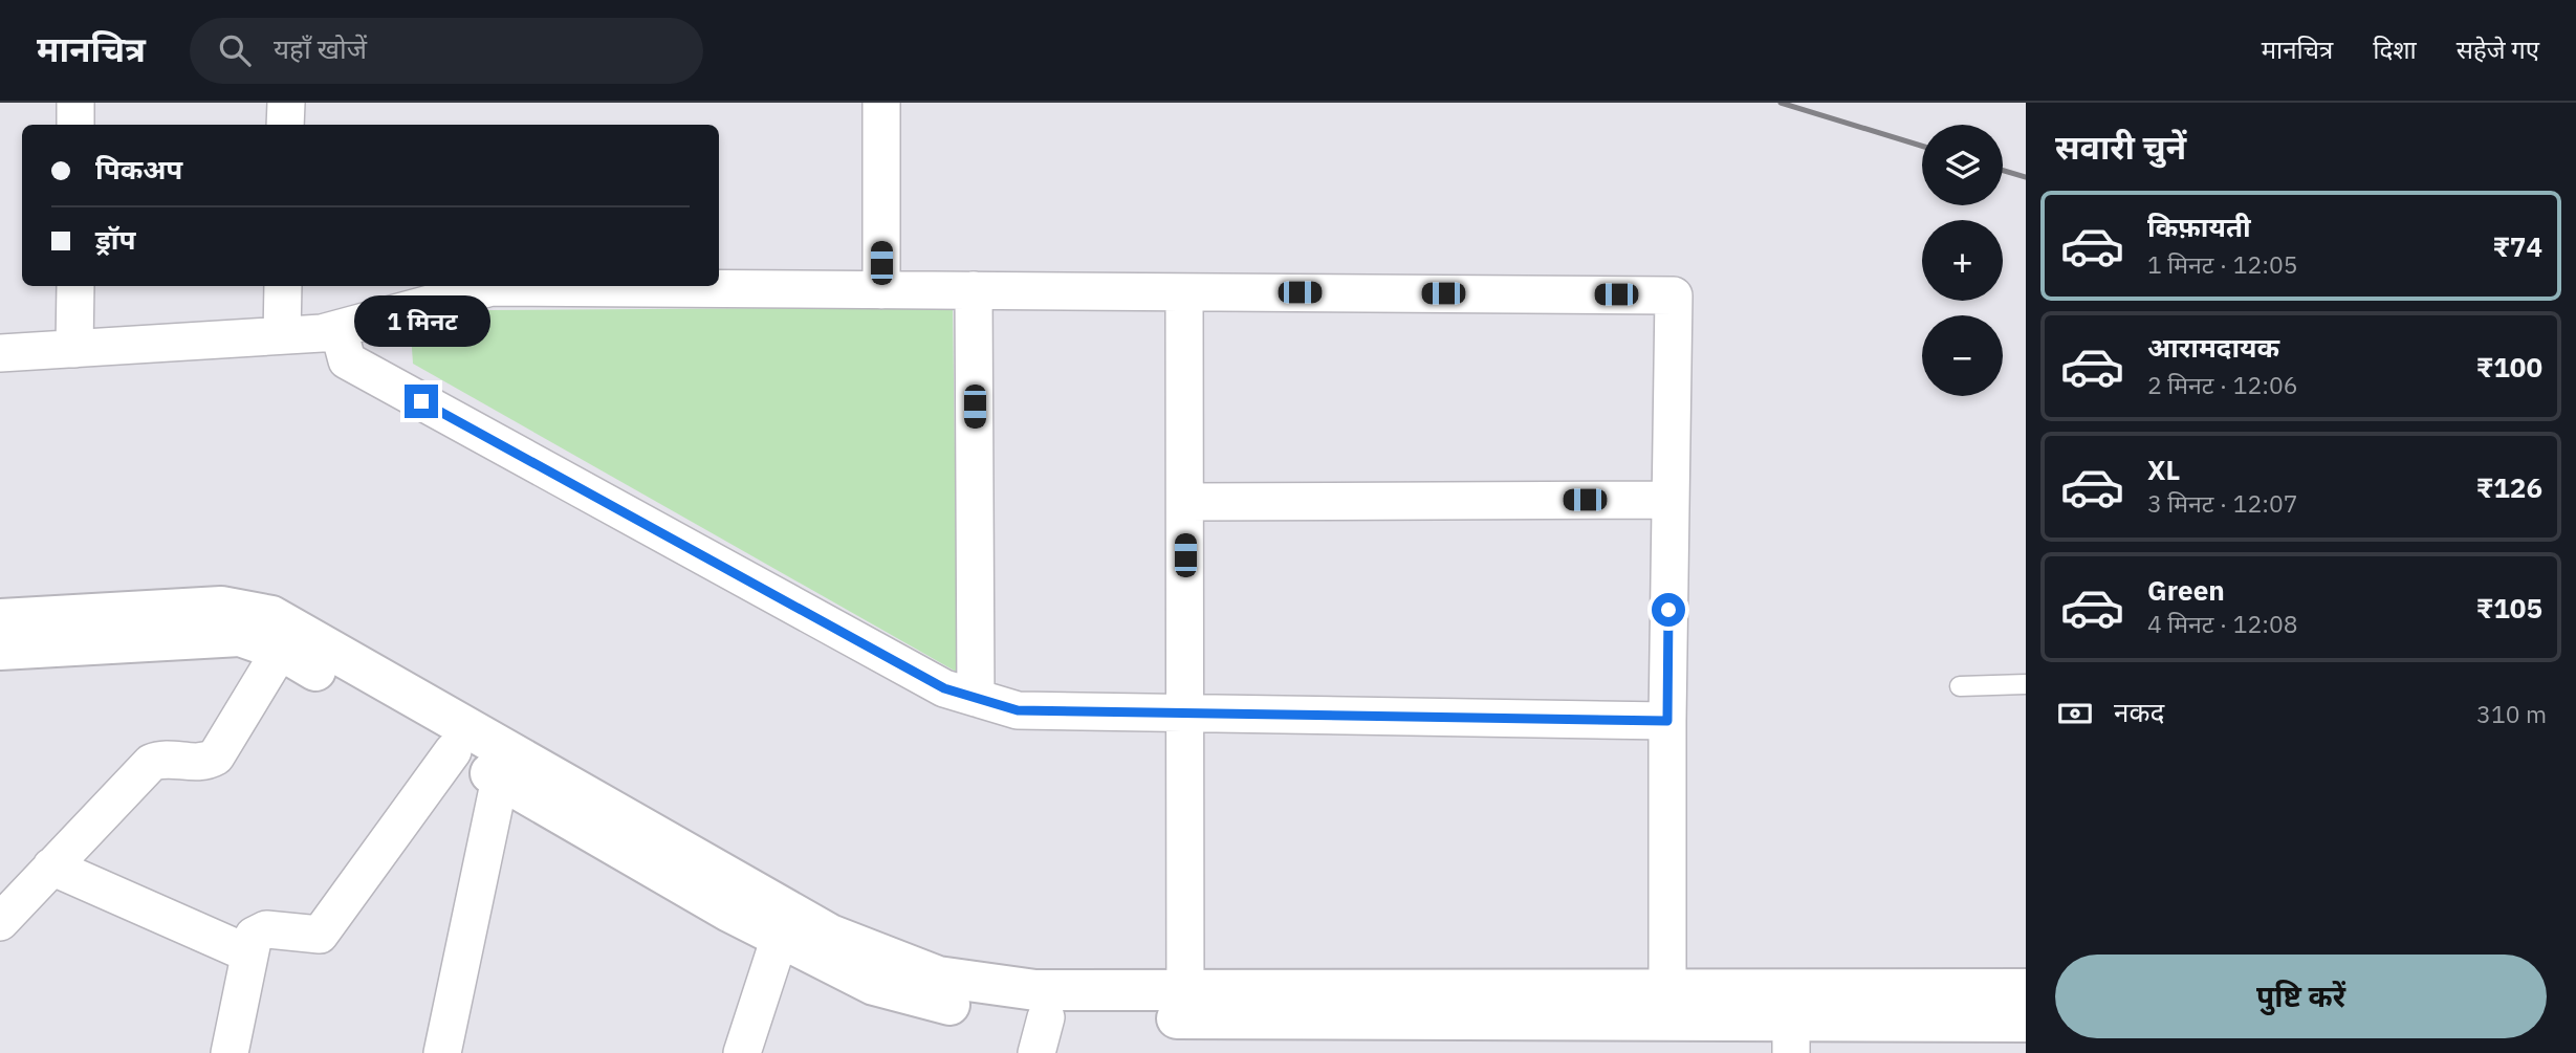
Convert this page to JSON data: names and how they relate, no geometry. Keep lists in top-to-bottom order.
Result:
{
  "page": {
    "header": "मानचित्र",
    "search": "यहाँ खोजें",
    "nav": ["मानचित्र", "दिशा", "सहेजे गए"],
    "heading": "सवारी चुनें",
    "map_buttons": ["+", "−"],
    "banner": ["पिकअप", "ड्रॉप"],
    "list": [
      {
        "name": "किफ़ायती",
        "note": "1 मिनट · 12:05",
        "value": "₹74"
      },
      {
        "name": "आरामदायक",
        "note": "2 मिनट · 12:06",
        "value": "₹100"
      },
      {
        "name": "XL",
        "note": "3 मिनट · 12:07",
        "value": "₹126"
      },
      {
        "name": "Green",
        "note": "4 मिनट · 12:08",
        "value": "₹105"
      }
    ],
    "bubble": "1 मिनट",
    "pay": ["नकद", "310 m"],
    "buttons": "पुष्टि करें"
  }
}
